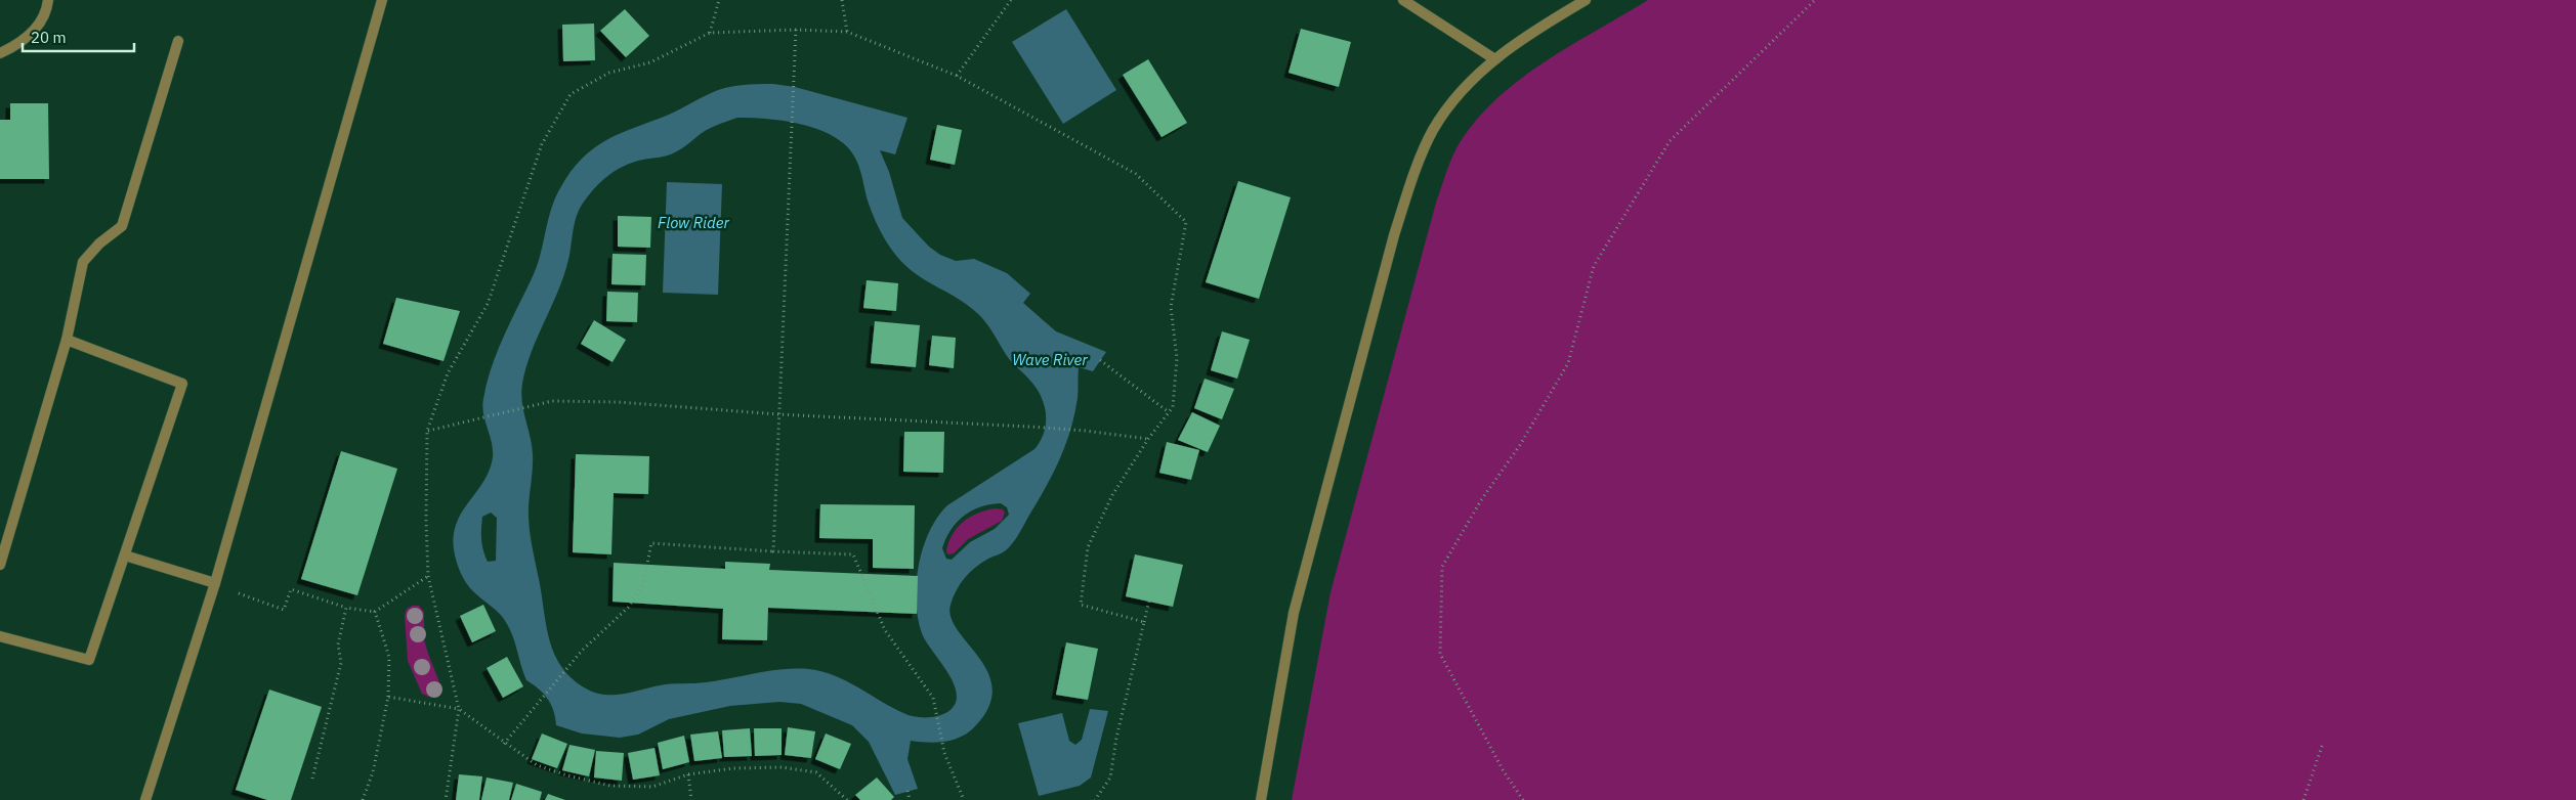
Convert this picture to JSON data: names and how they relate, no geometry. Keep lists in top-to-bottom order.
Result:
{
  "water": ["Flow Rider", "Wave River"],
  "scale_bar": "20 m"
}
